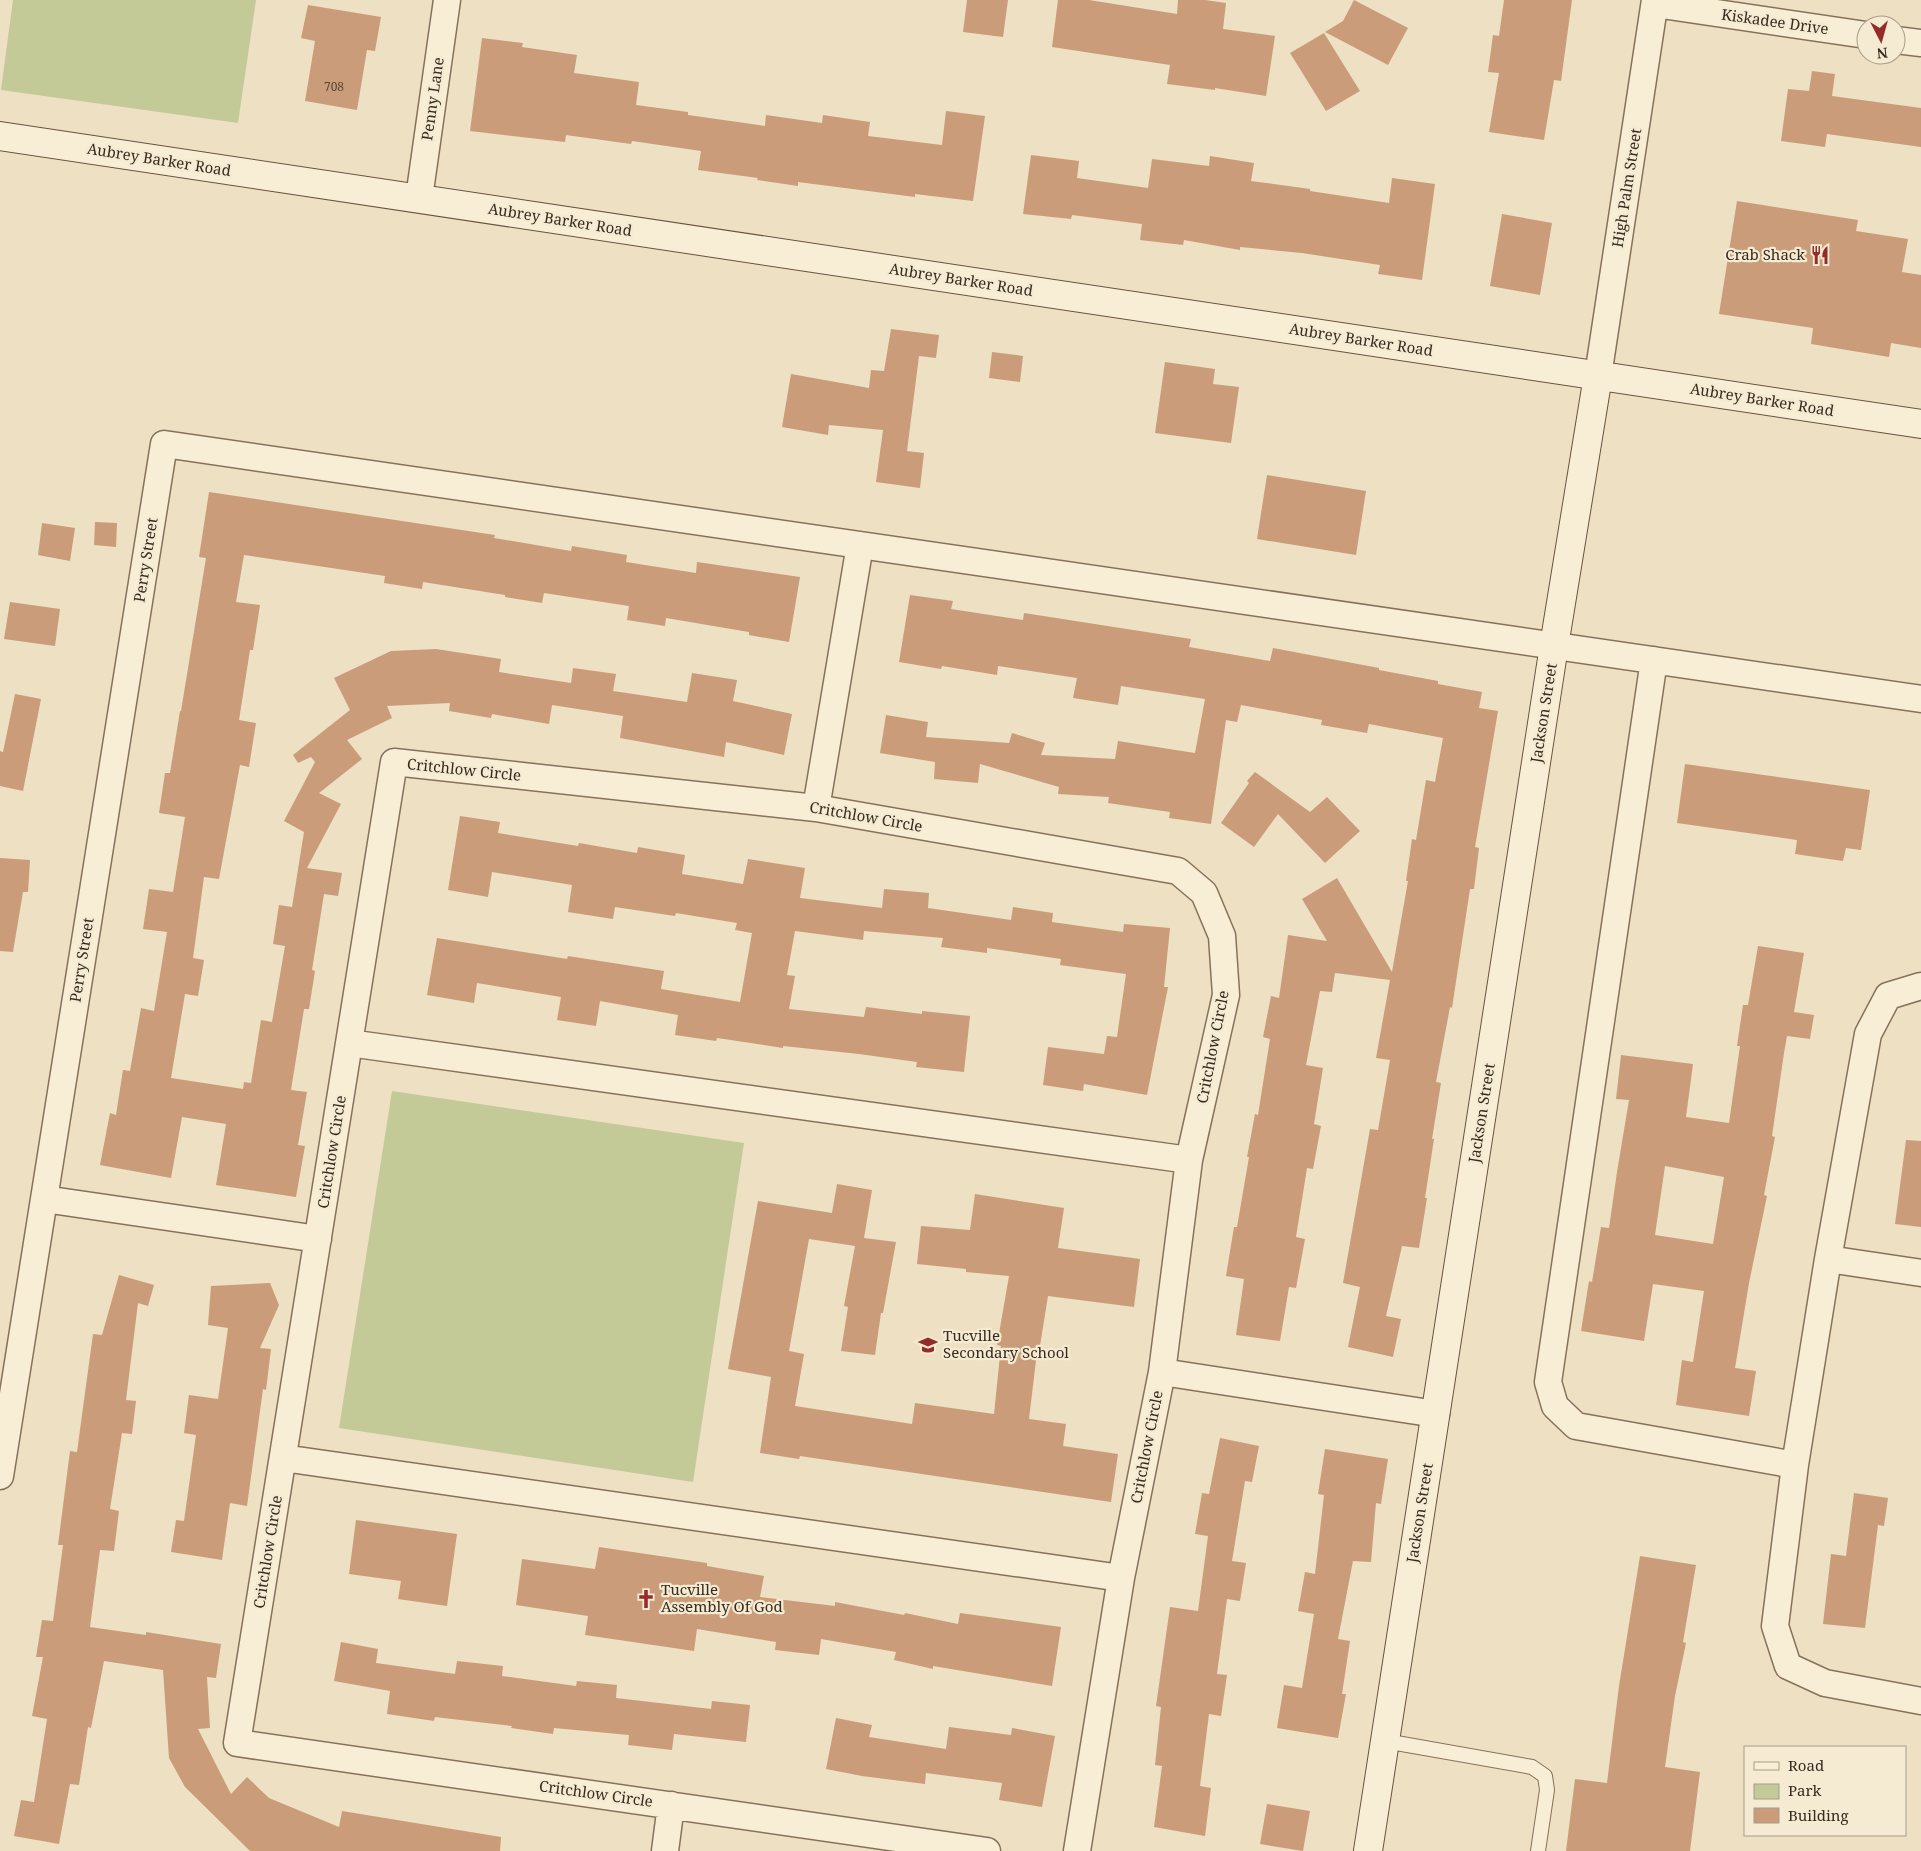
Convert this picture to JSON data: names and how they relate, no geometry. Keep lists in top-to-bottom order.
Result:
{
  "streets": {
    "street": [
      "Kiskadee Drive",
      "Penny Lane",
      "Aubrey Barker Road",
      "High Palm Street",
      "Perry Street",
      "Jackson Street",
      "Critchlow Circle"
    ]
  },
  "crossings": [
    ["Kiskadee Drive", "High Palm Street"],
    ["Penny Lane", "Aubrey Barker Road"],
    ["Aubrey Barker Road", "High Palm Street"],
    ["Aubrey Barker Road", "Jackson Street"],
    ["High Palm Street", "Jackson Street"]
  ],
  "places": {
    "restaurant": ["Crab Shack"],
    "school or university": ["Tucville Secondary School"],
    "church": ["Tucville Assembly Of God"]
  },
  "house_numbers": ["708"],
  "legend": ["Road", "Park", "Building"],
  "north": "bottom"
}
